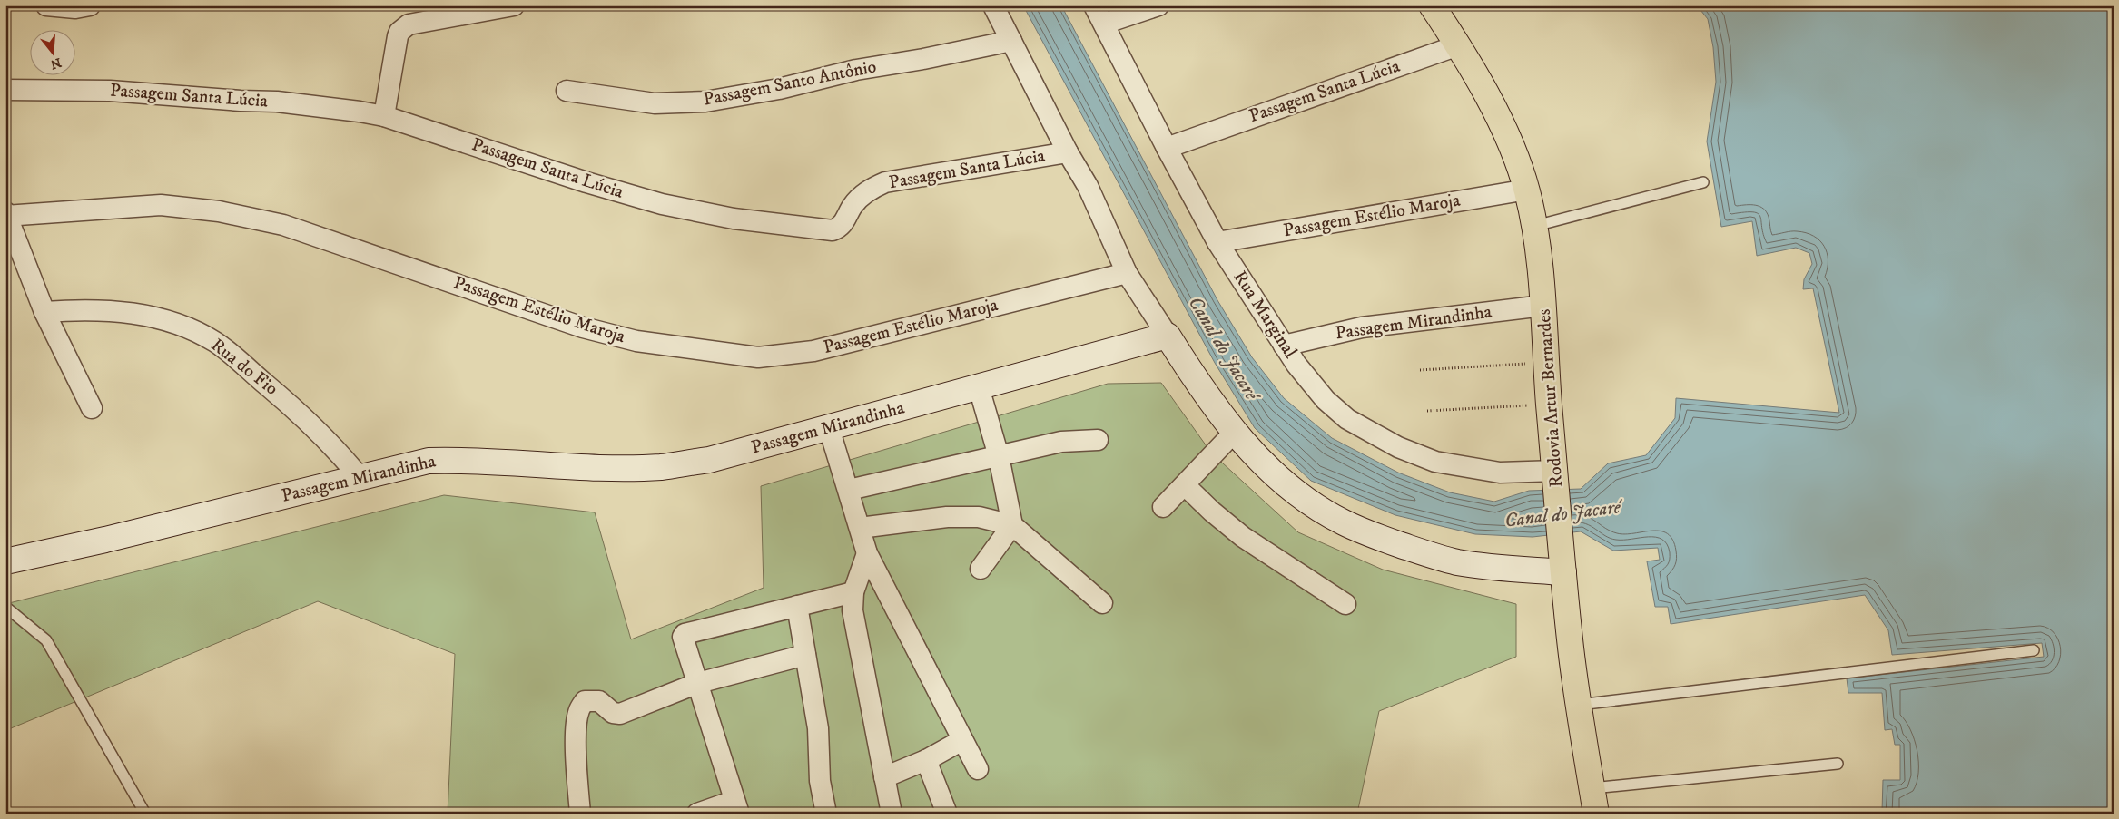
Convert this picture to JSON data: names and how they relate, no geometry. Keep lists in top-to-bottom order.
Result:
{
  "streets": {
    "main road": ["Rodovia Artur Bernardes"],
    "street": [
      "Passagem Santo Antônio",
      "Passagem Santa Lúcia",
      "Passagem Estélio Maroja",
      "Rua Marginal",
      "Passagem Mirandinha",
      "Rua do Fio"
    ]
  },
  "crossings": [
    ["Passagem Santa Lúcia", "Rua Marginal"],
    ["Passagem Santa Lúcia", "Rodovia Artur Bernardes"],
    ["Passagem Estélio Maroja", "Rua Marginal"],
    ["Passagem Estélio Maroja", "Rodovia Artur Bernardes"],
    ["Rua Marginal", "Passagem Mirandinha"],
    ["Rua Marginal", "Rodovia Artur Bernardes"],
    ["Passagem Mirandinha", "Rua do Fio"],
    ["Passagem Mirandinha", "Rodovia Artur Bernardes"]
  ],
  "water": ["Canal do Jacaré"],
  "north": "bottom"
}
